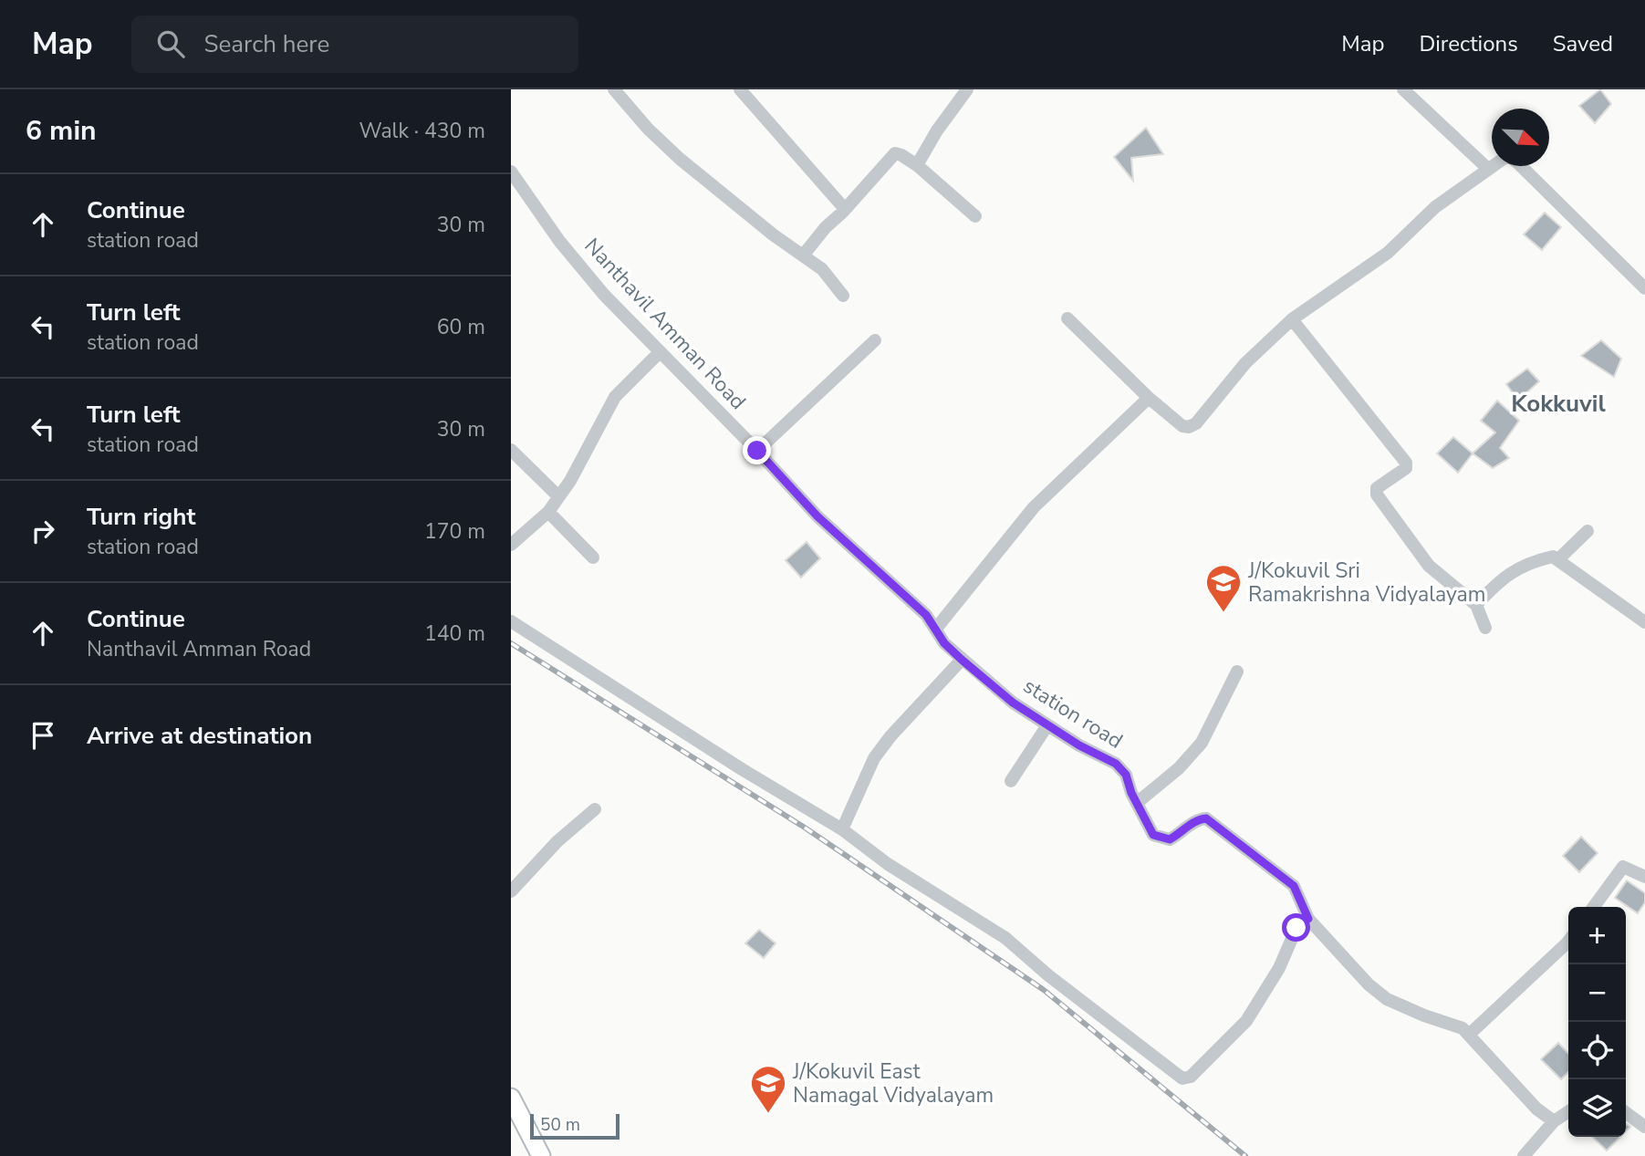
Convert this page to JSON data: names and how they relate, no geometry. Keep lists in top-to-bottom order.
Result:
{
  "streets": {
    "street": ["Nanthavil Amman Road", "station road"]
  },
  "crossings": [
    ["Nanthavil Amman Road", "station road"]
  ],
  "districts": ["Kokkuvil"],
  "places": {
    "school or university": ["J/Kokuvil Sri Ramakrishna Vidyalayam", "J/Kokuvil East Namagal Vidyalayam"]
  },
  "scale_bar": "50 m",
  "north": "bottom right",
  "page": {
    "header": "Map",
    "search": "Search here",
    "nav": ["Map", "Directions", "Saved"],
    "heading": ["6 min", "Walk · 430 m"],
    "list": [
      ["Continue", "station road", "30 m"],
      ["Turn left", "station road", "60 m"],
      ["Turn left", "station road", "30 m"],
      ["Turn right", "station road", "170 m"],
      ["Continue", "Nanthavil Amman Road", "140 m"],
      "Arrive at destination"
    ],
    "map_buttons": ["+", "−"],
    "scale": "50 m"
  }
}
